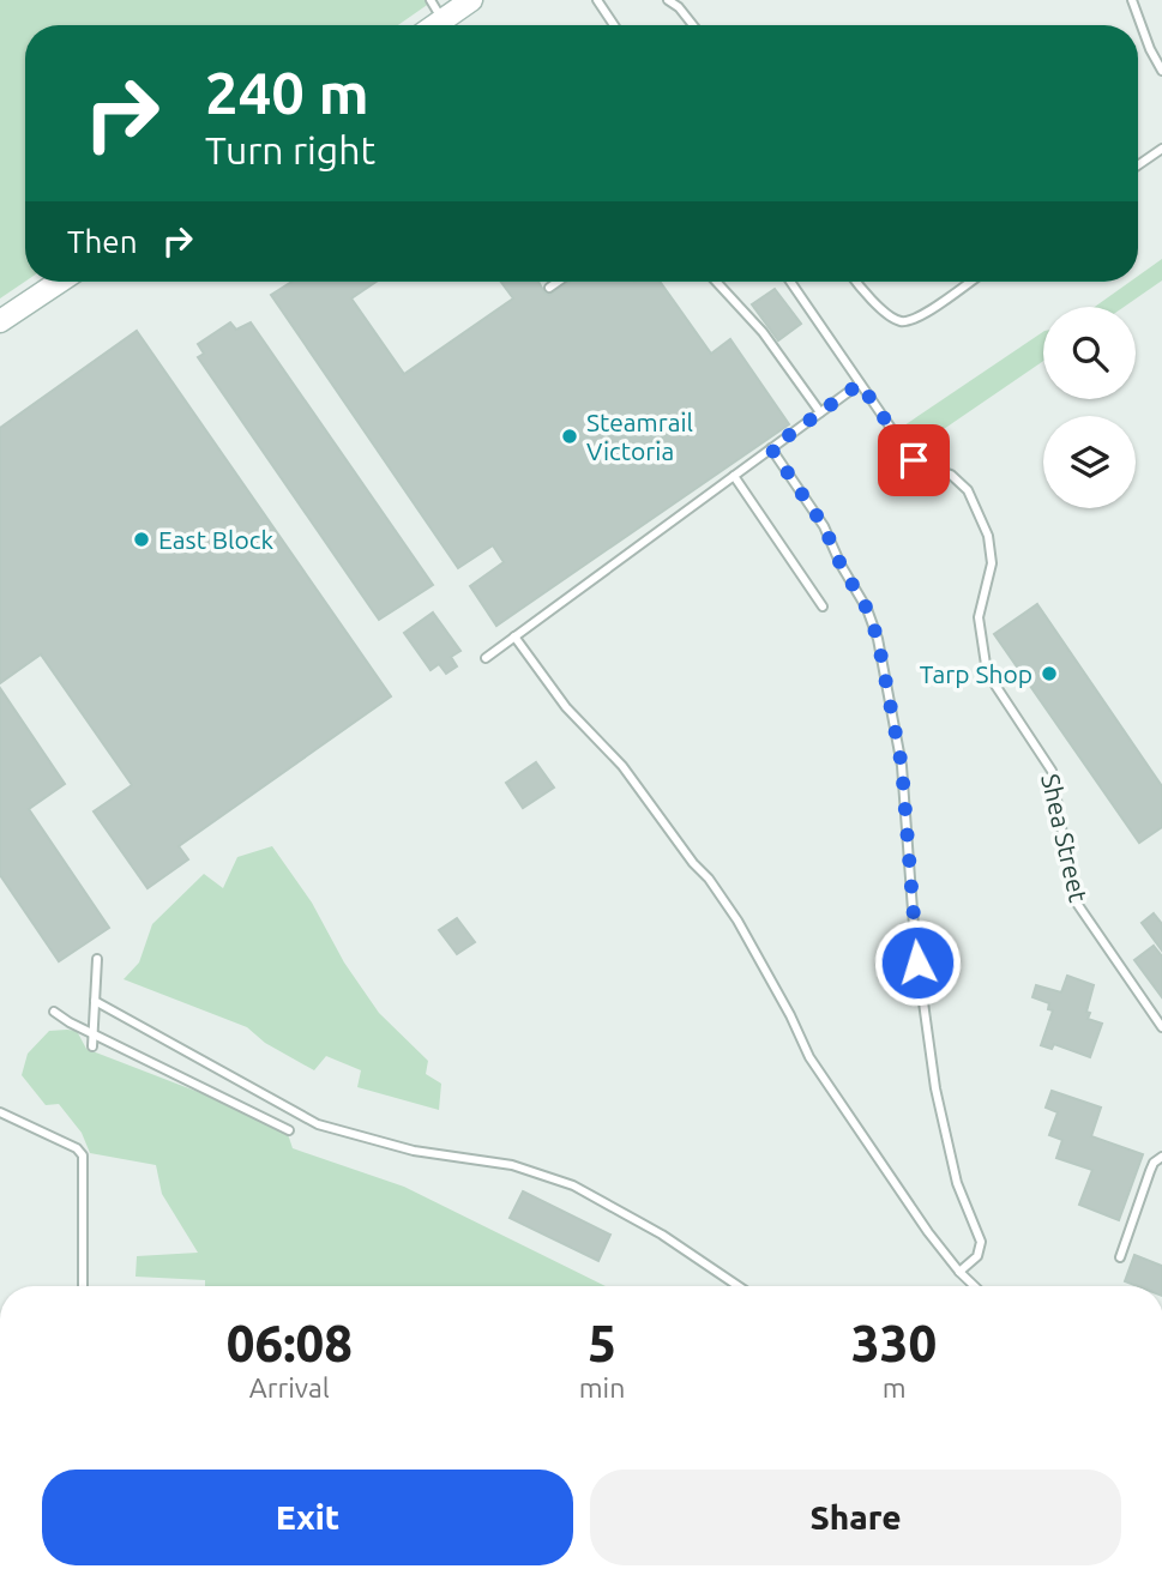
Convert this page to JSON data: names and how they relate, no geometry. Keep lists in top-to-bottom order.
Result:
{
  "streets": {
    "lane": ["Shea Street"]
  },
  "places": ["Steamrail Victoria", "East Block", "Tarp Shop"],
  "page": {
    "turn": ["240 m", "Turn right"],
    "then": "Then",
    "eta": [
      "06:08",
      "Arrival",
      "5",
      "min",
      "330",
      "m"
    ],
    "buttons": ["Exit", "Share"]
  }
}
